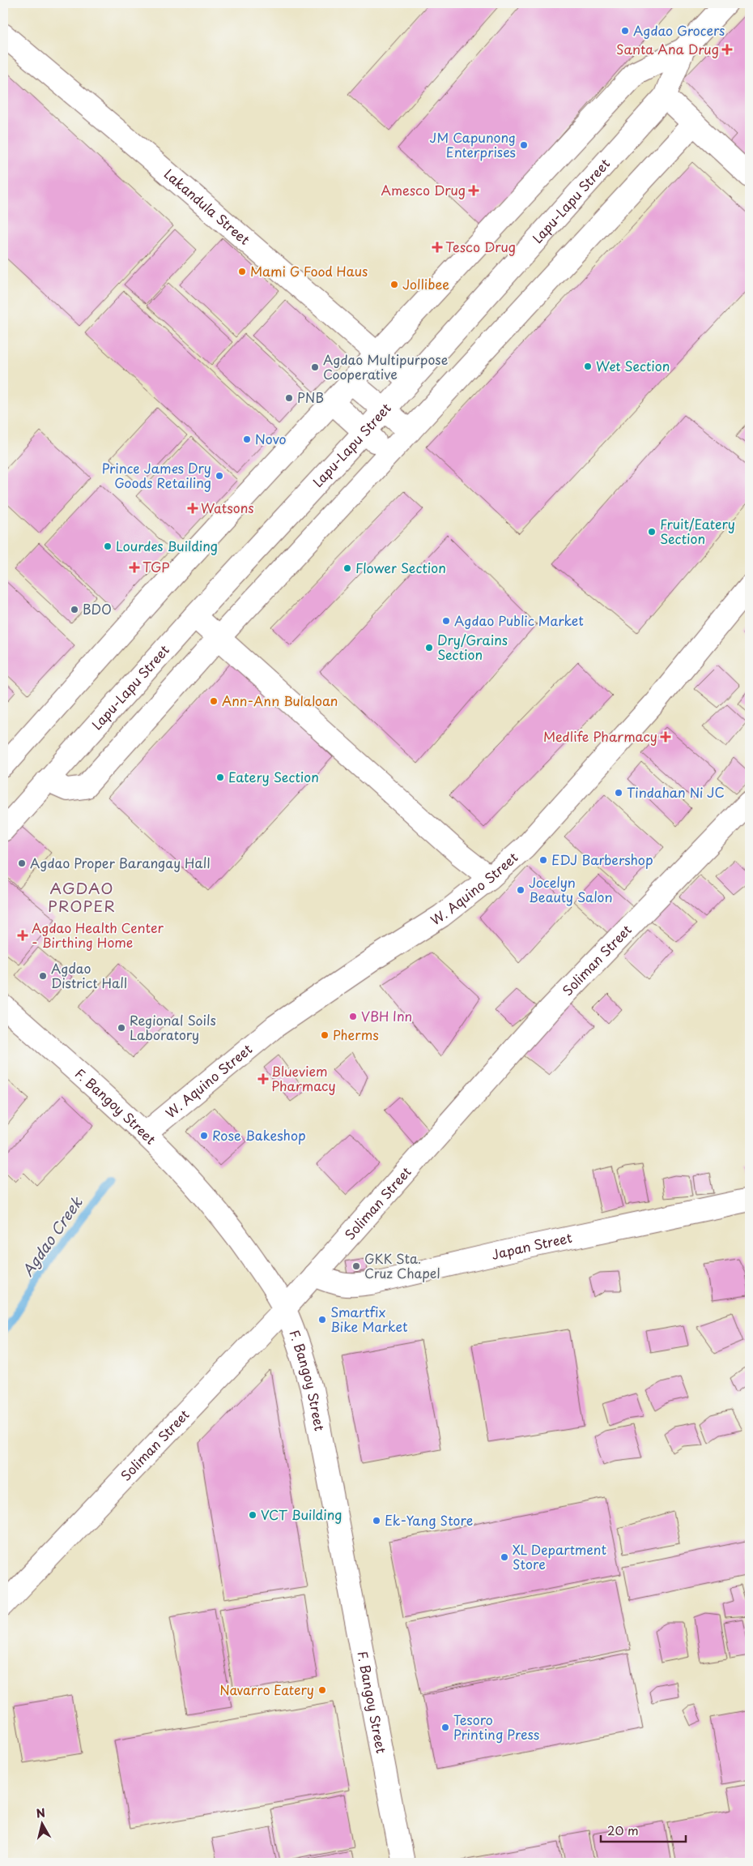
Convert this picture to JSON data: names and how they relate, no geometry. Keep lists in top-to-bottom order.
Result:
{
  "streets": {
    "street": [
      "Lapu-Lapu Street",
      "Lakandula Street",
      "W. Aquino Street",
      "Soliman Street",
      "F. Bangoy Street",
      "Japan Street"
    ]
  },
  "crossings": [
    ["Lapu-Lapu Street", "Lakandula Street"],
    ["W. Aquino Street", "F. Bangoy Street"],
    ["Soliman Street", "F. Bangoy Street"],
    ["Soliman Street", "Japan Street"]
  ],
  "districts": ["AGDAO PROPER"],
  "water": ["Agdao Creek"],
  "places": {
    "other": [
      "Agdao Grocers",
      "JM Capunong Enterprises",
      "Mami G Food Haus",
      "Jollibee",
      "Wet Section",
      "Agdao Multipurpose Cooperative",
      "PNB",
      "Novo",
      "Prince James Dry Goods Retailing",
      "Fruit/Eatery Section",
      "Lourdes Building",
      "Flower Section",
      "BDO",
      "Agdao Public Market",
      "Dry/Grains Section",
      "Ann-Ann Bulaloan",
      "Eatery Section",
      "Tindahan Ni JC",
      "EDJ Barbershop",
      "Agdao Proper Barangay Hall",
      "Jocelyn Beauty Salon",
      "Agdao District Hall",
      "VBH Inn",
      "Regional Soils Laboratory",
      "Pherms",
      "Rose Bakeshop",
      "GKK Sta. Cruz Chapel",
      "Smartfix Bike Market",
      "VCT Building",
      "Ek-Yang Store",
      "XL Department Store",
      "Navarro Eatery",
      "Tesoro Printing Press"
    ],
    "health": [
      "Santa Ana Drug",
      "Amesco Drug",
      "Tesco Drug",
      "Watsons",
      "TGP",
      "Medlife Pharmacy",
      "Agdao Health Center - Birthing Home",
      "Blueviem Pharmacy"
    ]
  },
  "scale_bar": "20 m",
  "north": "top"
}
